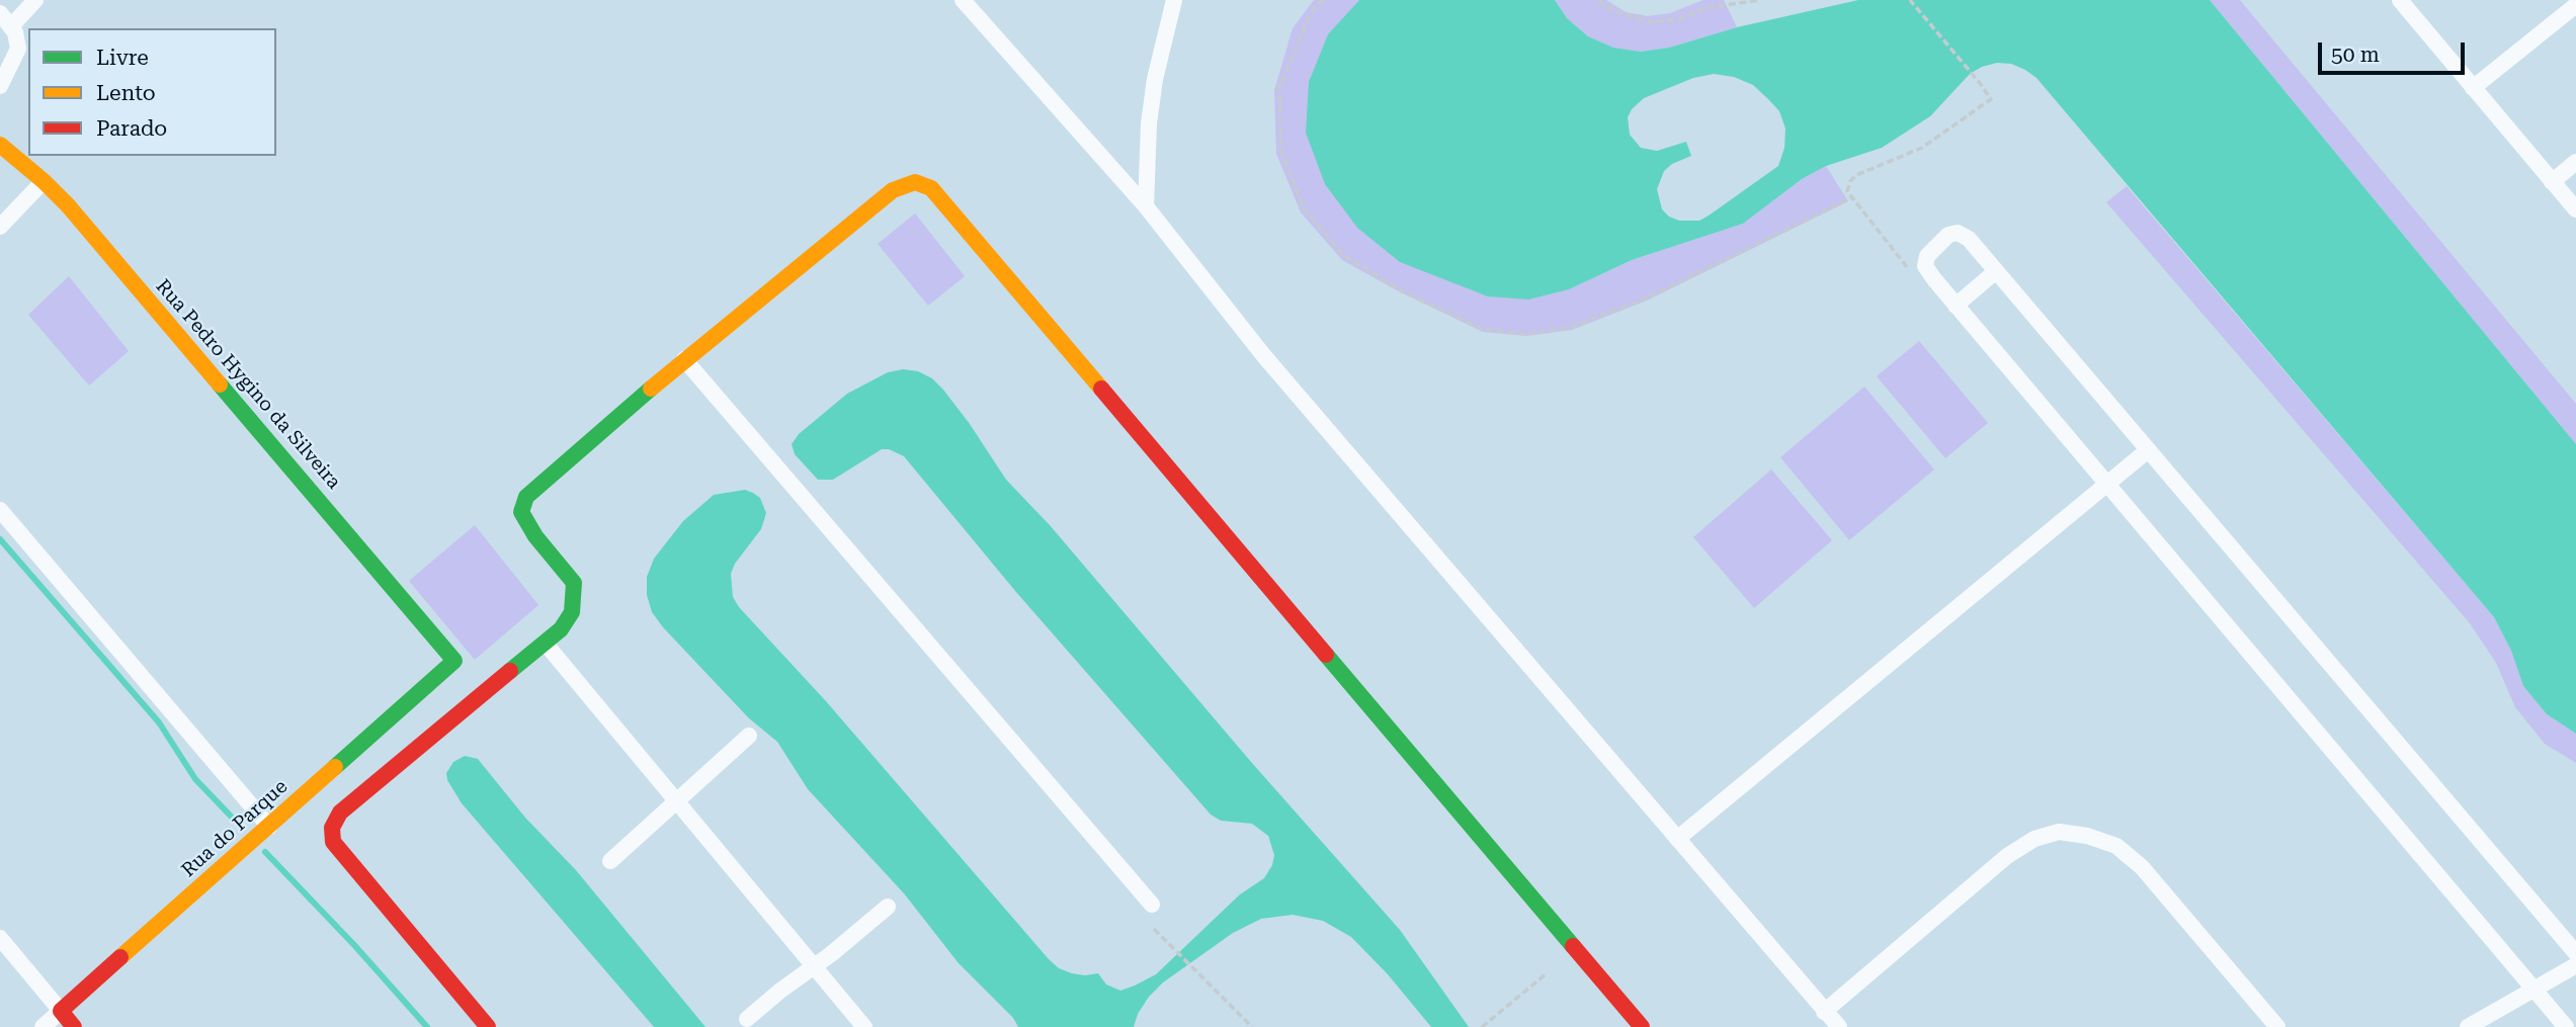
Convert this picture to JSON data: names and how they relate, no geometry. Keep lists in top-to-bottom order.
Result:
{
  "streets": {
    "street": ["Rua Pedro Hygino da Silveira", "Rua do Parque"]
  },
  "crossings": [
    ["Rua Pedro Hygino da Silveira", "Rua do Parque"]
  ],
  "legend": ["Livre", "Lento", "Parado"],
  "scale_bar": "50 m"
}
